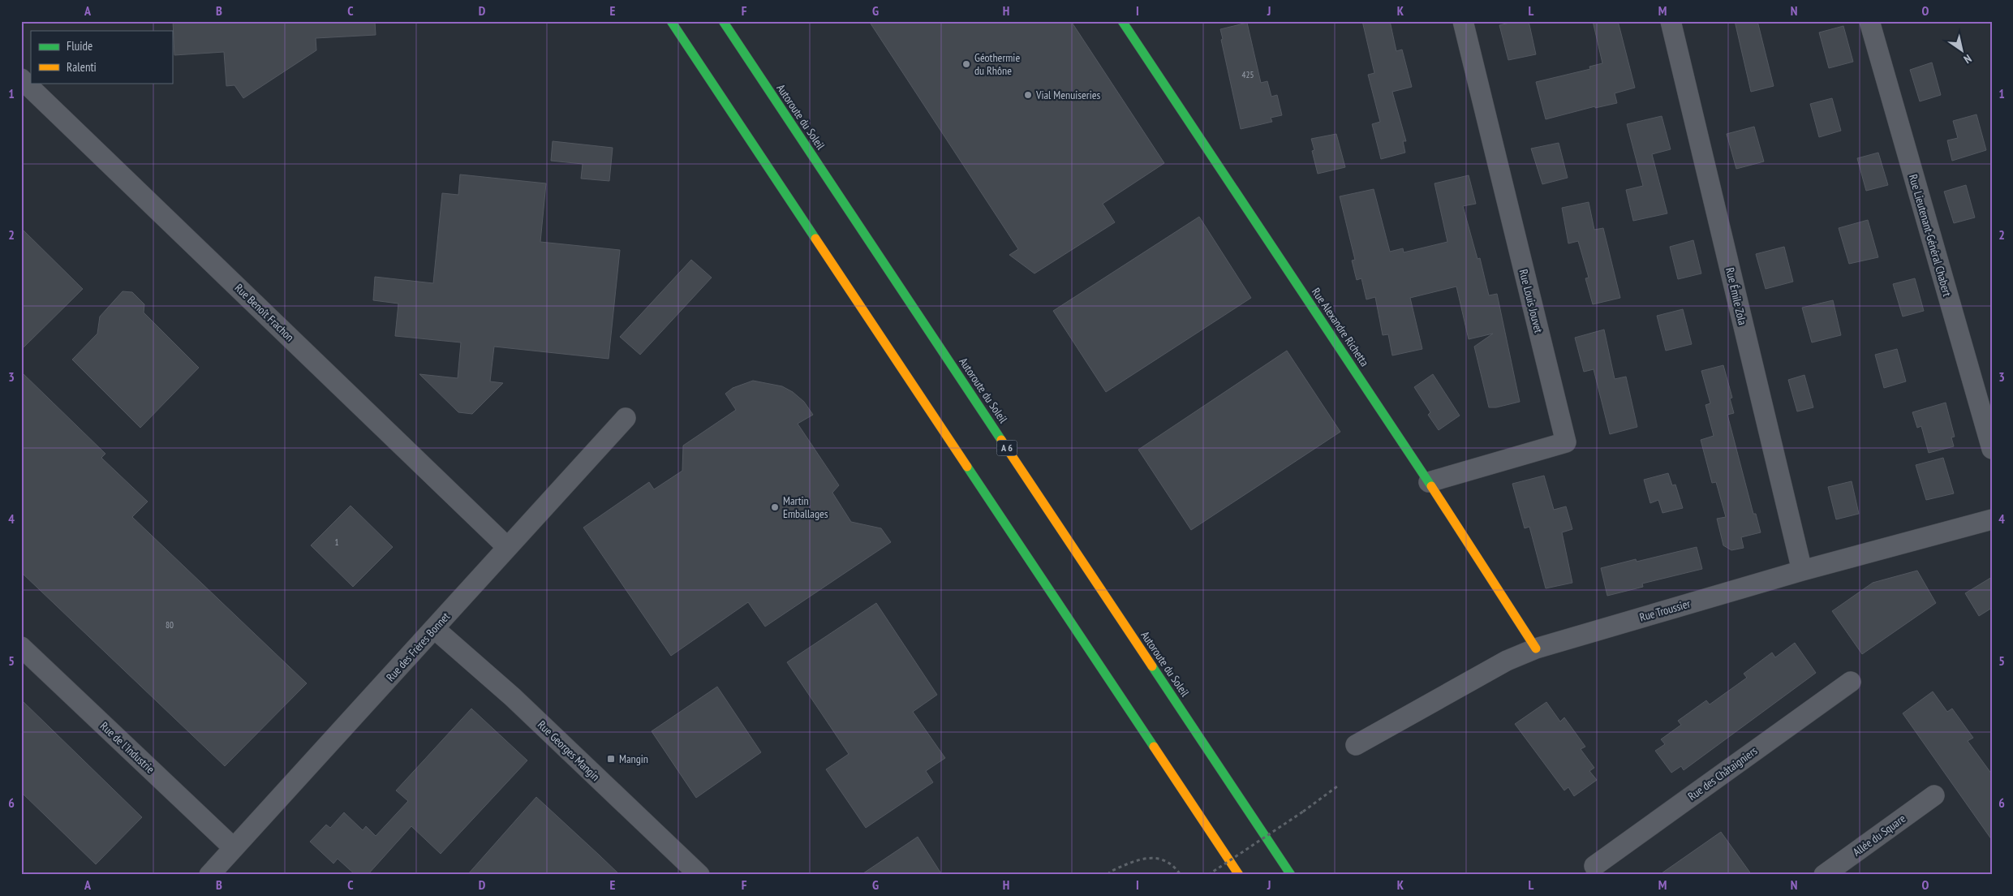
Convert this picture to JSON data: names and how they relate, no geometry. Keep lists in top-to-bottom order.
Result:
{
  "streets": {
    "main road": ["Autoroute du Soleil", "Rue Alexandre Richetta", "A 6"],
    "street": [
      "Rue Lieutenant-Général Chabert",
      "Rue Émile Zola",
      "Rue Louis Jouvet",
      "Rue Benoît Frachon",
      "Rue Troussier",
      "Rue des Frères Bonnet",
      "Rue de l'Industrie",
      "Rue Georges Mangin",
      "Rue des Châtaigniers",
      "Allée du Square"
    ]
  },
  "crossings": [
    ["Rue Émile Zola", "Rue Troussier"],
    ["Rue Louis Jouvet", "Rue Alexandre Richetta"],
    ["Rue Benoît Frachon", "Rue des Frères Bonnet"],
    ["Rue Alexandre Richetta", "Rue Troussier"],
    ["Rue des Frères Bonnet", "Rue de l'Industrie"],
    ["Rue des Frères Bonnet", "Rue Georges Mangin"]
  ],
  "places": {
    "other": ["Géothermie du Rhône", "Vial Menuiseries", "Martin Emballages"],
    "transit": ["Mangin"]
  },
  "house_numbers": ["425", "1", "80"],
  "legend": ["Fluide", "Ralenti"],
  "north": "bottom right",
  "grid": {
    "columns": [
      "A",
      "B",
      "C",
      "D",
      "E",
      "F",
      "G",
      "H",
      "I",
      "J",
      "K",
      "L",
      "M",
      "N",
      "O"
    ],
    "rows": [
      "1",
      "2",
      "3",
      "4",
      "5",
      "6"
    ]
  }
}
